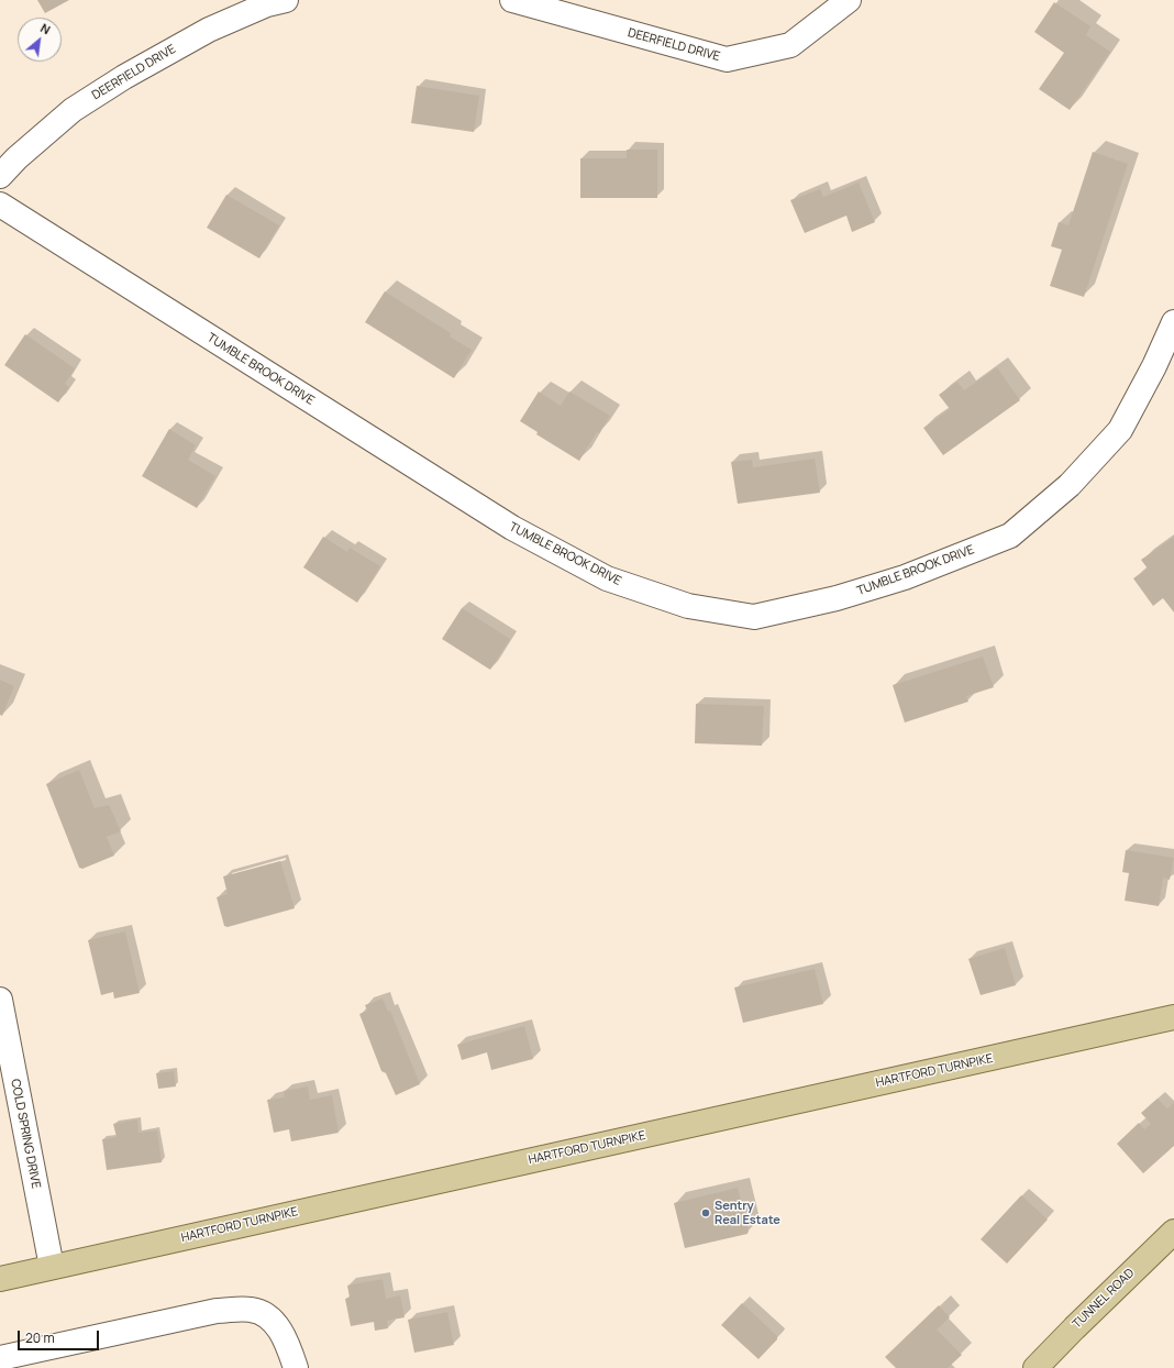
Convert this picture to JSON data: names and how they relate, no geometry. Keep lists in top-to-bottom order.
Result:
{
  "streets": {
    "main road": ["HARTFORD TURNPIKE", "TUNNEL ROAD"],
    "street": ["DEERFIELD DRIVE", "TUMBLE BROOK DRIVE", "COLD SPRING DRIVE"]
  },
  "crossings": [
    ["HARTFORD TURNPIKE", "COLD SPRING DRIVE"]
  ],
  "places": ["Sentry Real Estate"],
  "scale_bar": "20 m",
  "north": "top right"
}
